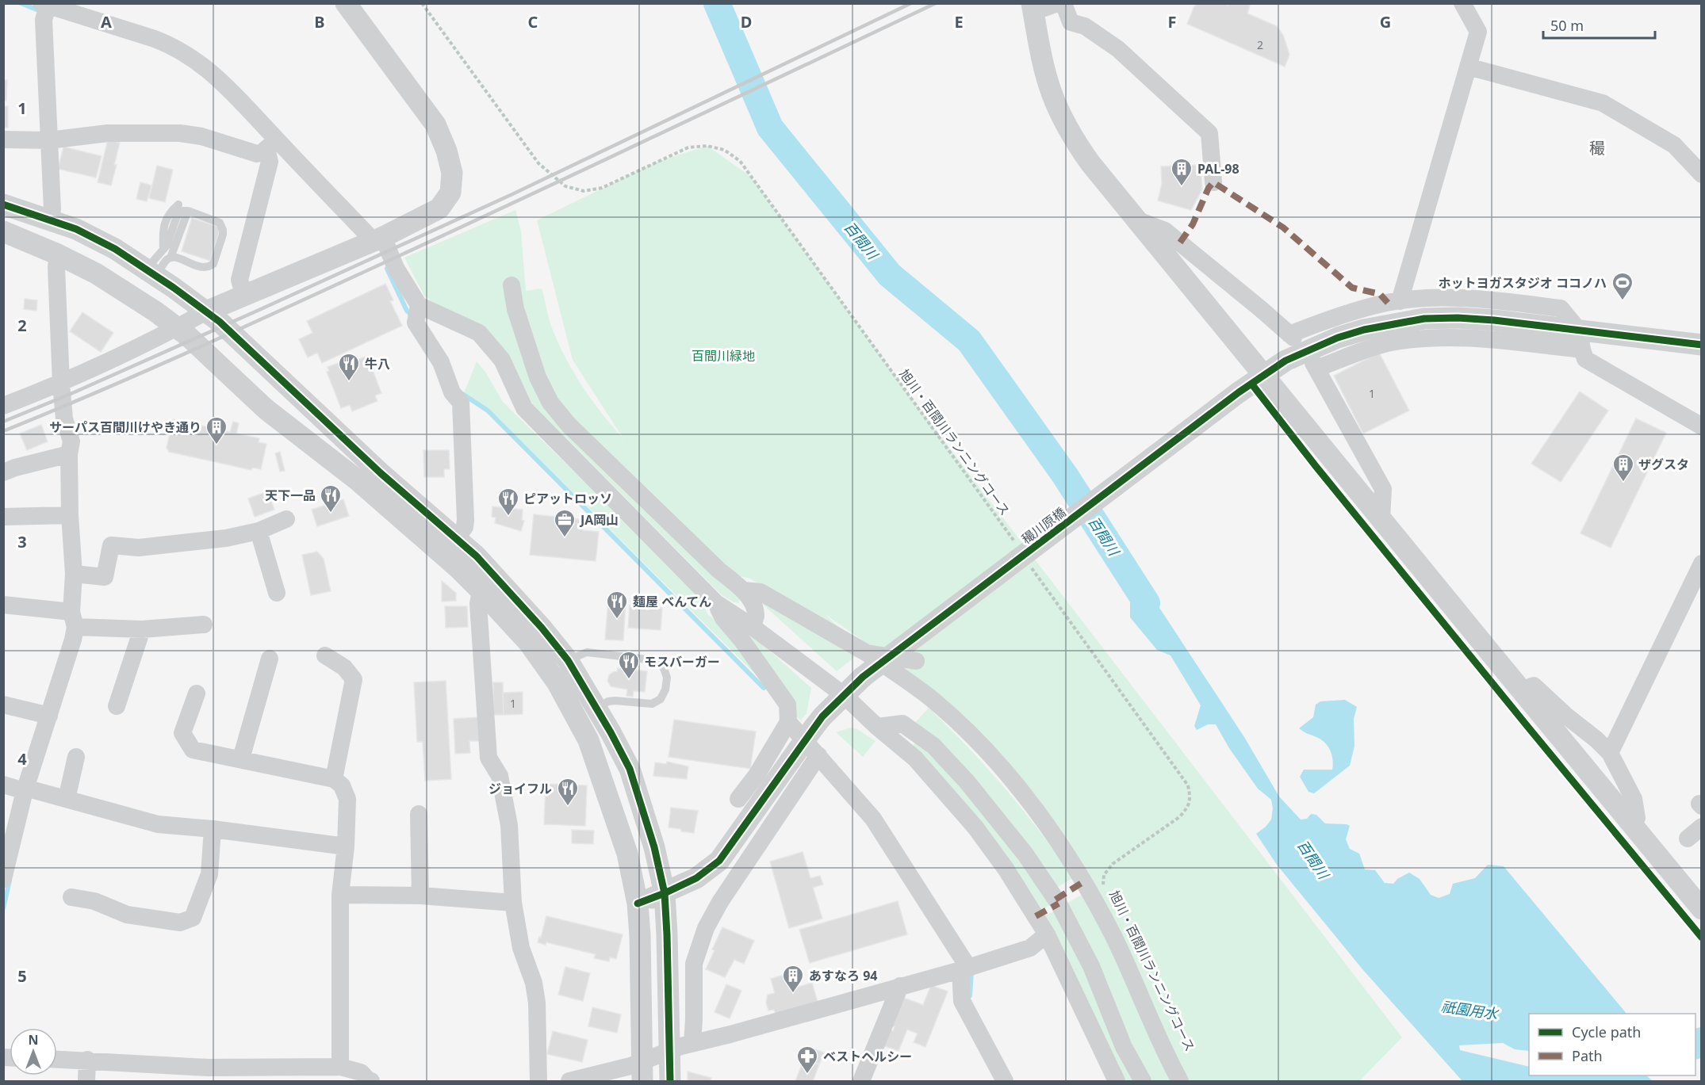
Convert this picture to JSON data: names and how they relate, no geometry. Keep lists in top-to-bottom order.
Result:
{
  "streets": {
    "street": ["穝川原橋"],
    "path": ["旭川・百間川ランニングコース"]
  },
  "districts": ["穝"],
  "water": ["百間川", "祇園用水"],
  "parks": ["百間川緑地"],
  "places": {
    "building": [
      "PAL-98",
      "サーパス百間川けやき通り",
      "ザグスタ",
      "あすなろ 94"
    ],
    "sports": ["ホットヨガスタジオ ココノハ"],
    "restaurant": [
      "牛八",
      "天下一品",
      "ピアットロッソ",
      "麺屋 べんてん",
      "モスバーガー",
      "ジョイフル"
    ],
    "office": ["JA岡山"],
    "pharmacy": ["ベストヘルシー"]
  },
  "house_numbers": ["2", "1", "1"],
  "legend": ["Cycle path", "Path"],
  "scale_bar": "50 m",
  "north": "top",
  "grid": {
    "columns": [
      "A",
      "B",
      "C",
      "D",
      "E",
      "F",
      "G"
    ],
    "rows": [
      "1",
      "2",
      "3",
      "4",
      "5"
    ]
  }
}
